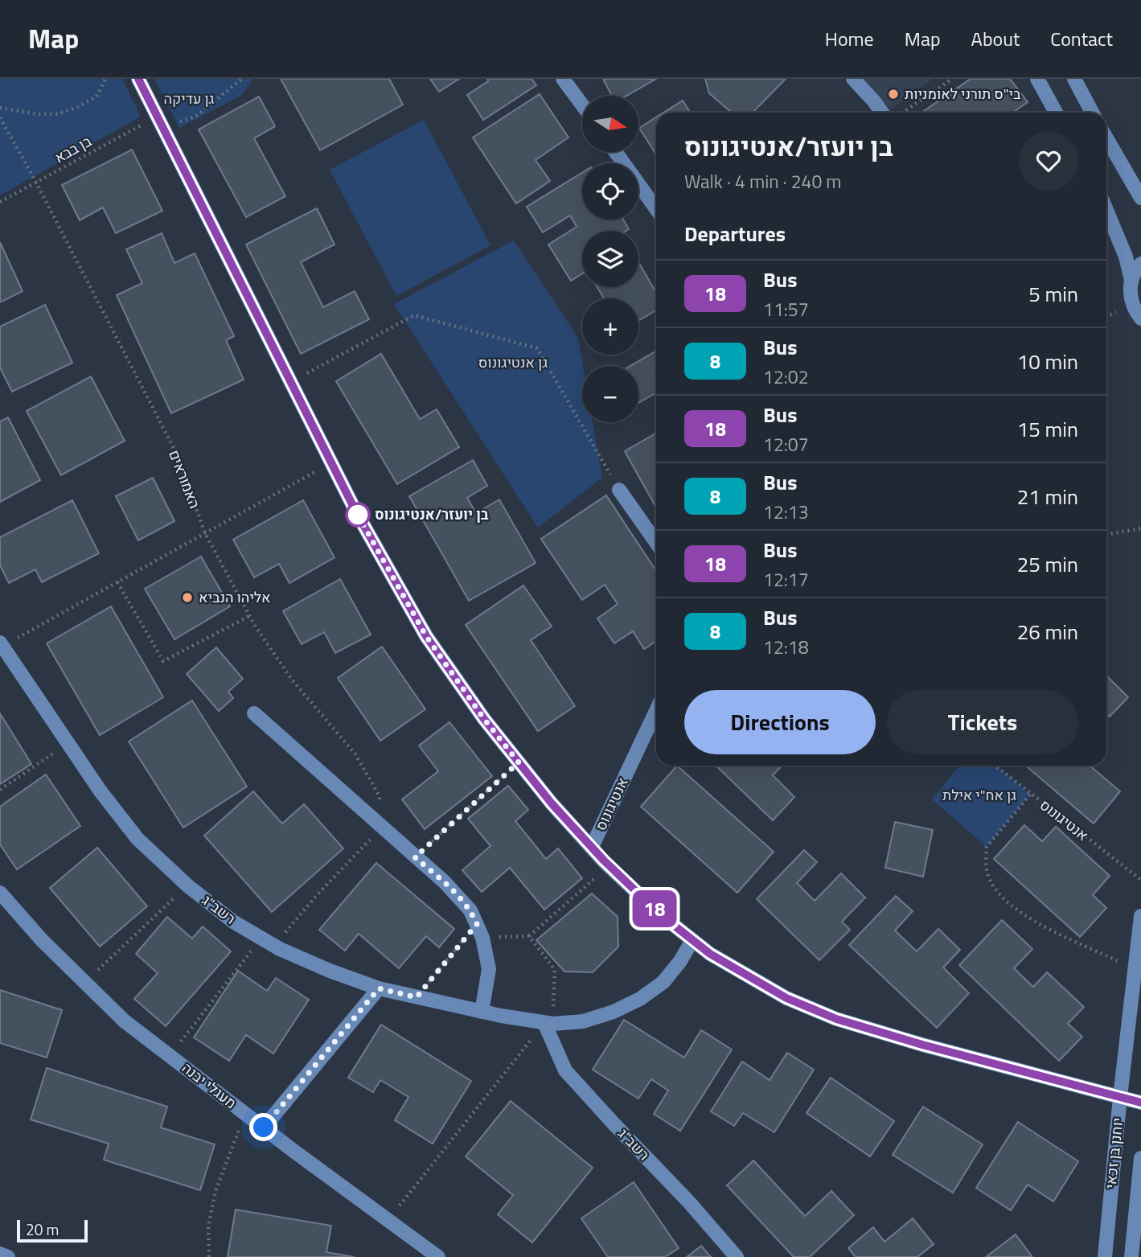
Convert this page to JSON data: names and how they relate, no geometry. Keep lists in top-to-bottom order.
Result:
{
  "streets": {
    "street": [
      "אנטיגונוס",
      "רשב\"ג",
      "מעגלי יבנה",
      "יוחנן בן זכאי"
    ],
    "path": ["בן בבא", "האמוראים"]
  },
  "crossings": [
    ["בן בבא", "האמוראים"]
  ],
  "parks": ["גן עדיקה", "גן אנטיגונוס", "גן אח\"י אילת"],
  "places": ["בי\"ס תורני לאומניות", "בן יועזר/אנטיגונוס", "אליהו הנביא"],
  "lines": ["bus line 18"],
  "scale_bar": "20 m",
  "north": "right",
  "page": {
    "header": "Map",
    "nav": [
      "Home",
      "Map",
      "About",
      "Contact"
    ],
    "on_map": "18",
    "map_buttons": ["+", "−"],
    "heading": [
      ["בן יועזר/אנטיגונוס", "Walk · 4 min · 240 m"],
      "Departures"
    ],
    "list": [
      {
        "mark": "18",
        "name": "Bus",
        "note": "11:57",
        "value": "5 min"
      },
      {
        "mark": "8",
        "name": "Bus",
        "note": "12:02",
        "value": "10 min"
      },
      {
        "mark": "18",
        "name": "Bus",
        "note": "12:07",
        "value": "15 min"
      },
      {
        "mark": "8",
        "name": "Bus",
        "note": "12:13",
        "value": "21 min"
      },
      {
        "mark": "18",
        "name": "Bus",
        "note": "12:17",
        "value": "25 min"
      },
      {
        "mark": "8",
        "name": "Bus",
        "note": "12:18",
        "value": "26 min"
      }
    ],
    "buttons": ["Directions", "Tickets"],
    "scale": "20 m"
  }
}
